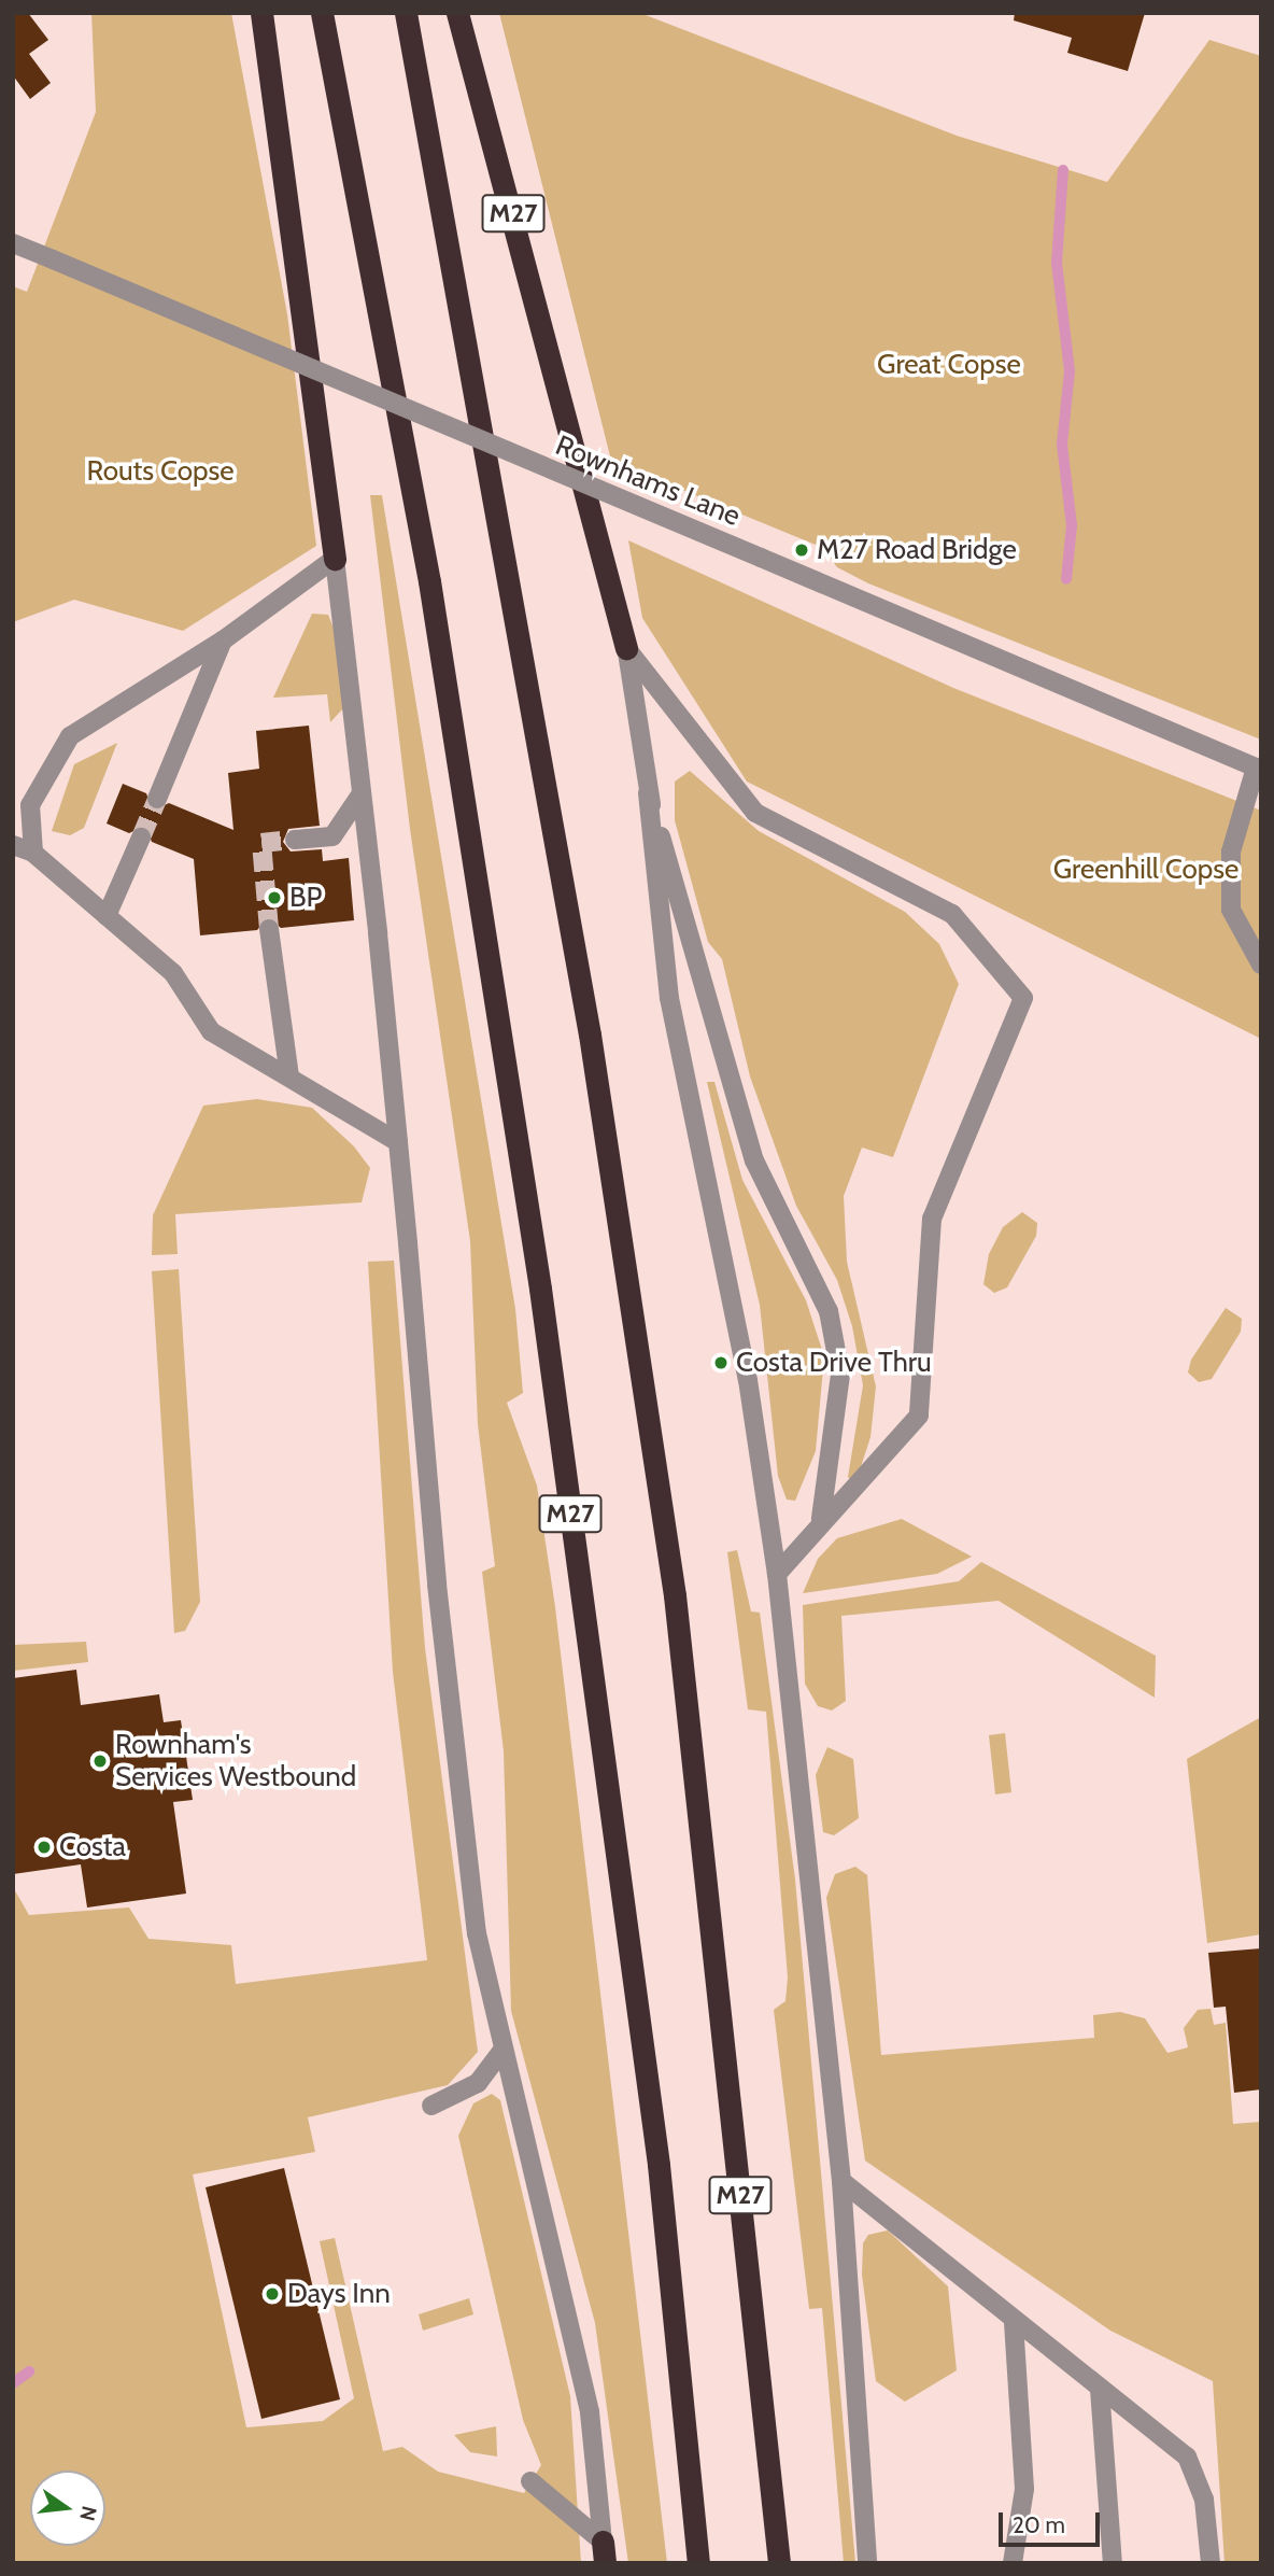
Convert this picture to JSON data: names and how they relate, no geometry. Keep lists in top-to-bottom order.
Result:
{
  "streets": {
    "highway": ["M27"],
    "street": ["Rownhams Lane"]
  },
  "parks": ["Great Copse", "Routs Copse", "Greenhill Copse"],
  "places": [
    "M27 Road Bridge",
    "BP",
    "Costa Drive Thru",
    "Rownham's Services Westbound",
    "Costa",
    "Days Inn"
  ],
  "scale_bar": "20 m",
  "north": "right"
}
